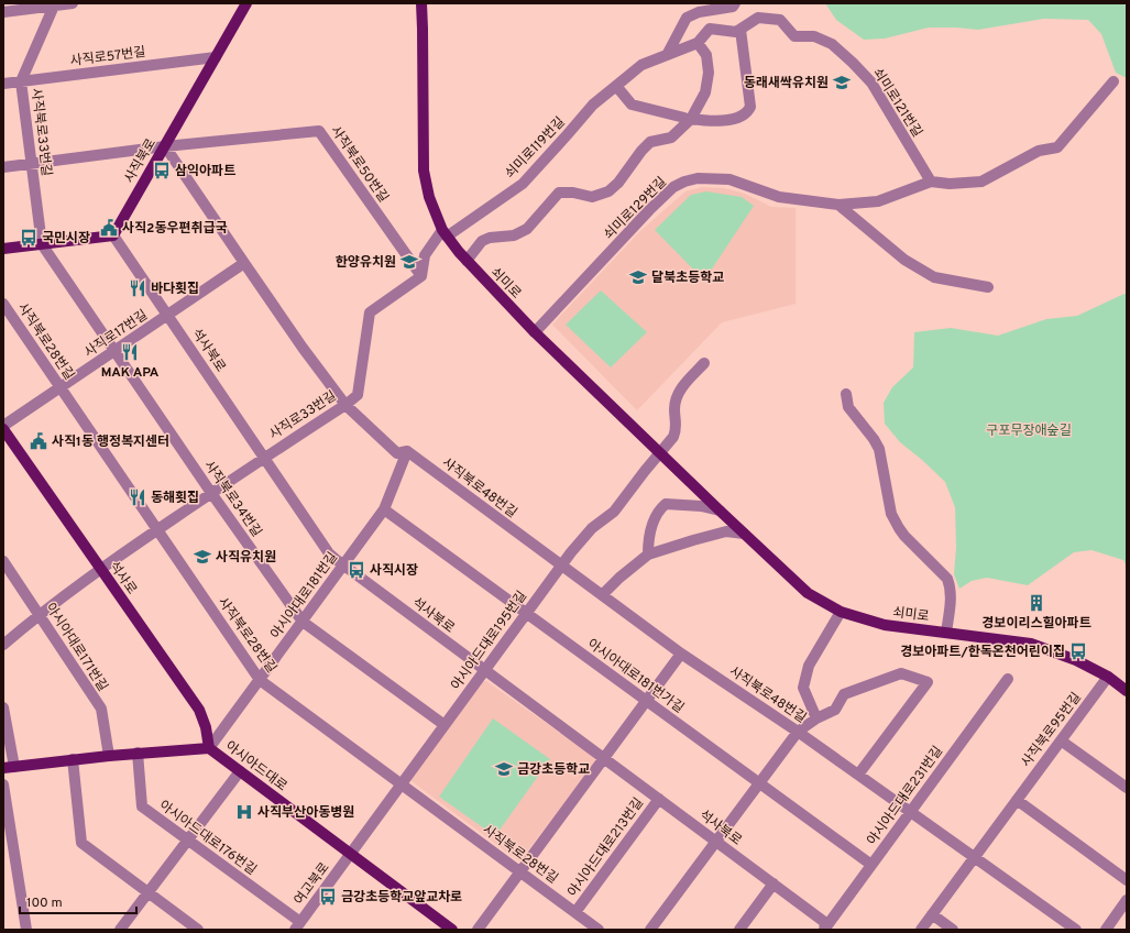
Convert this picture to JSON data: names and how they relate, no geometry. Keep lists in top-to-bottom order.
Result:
{
  "streets": {
    "main road": [
      "사직북로",
      "쇠미로",
      "석사로",
      "아시아드대로"
    ],
    "street": [
      "사직로57번길",
      "쇠미로121번길",
      "사직북로33번길",
      "쇠미로119번길",
      "사직북로50번길",
      "쇠미로129번길",
      "사직로17번길",
      "사직북로28번길",
      "석사북로",
      "사직로33번길",
      "사직북로48번길",
      "사직북로34번길",
      "아시아대로181번길",
      "아시아드대로195번길",
      "아시아대로171번길",
      "아시아대로181번가길",
      "사직북로95번길",
      "아시아드대로231번길",
      "아시아드대로176번길",
      "아시아드대로213번길",
      "여고북로"
    ]
  },
  "crossings": [
    ["사직로57번길", "사직북로33번길"],
    ["사직로57번길", "사직북로"],
    ["쇠미로121번길", "쇠미로129번길"],
    ["사직북로33번길", "사직북로34번길"],
    ["쇠미로119번길", "쇠미로"],
    ["사직북로", "사직북로50번길"],
    ["사직북로", "석사북로"],
    ["사직북로", "사직북로48번길"],
    ["사직북로50번길", "사직로33번길"],
    ["사직북로50번길", "사직북로48번길"],
    ["쇠미로129번길", "쇠미로"],
    ["쇠미로", "아시아드대로195번길"],
    ["쇠미로", "사직북로95번길"],
    ["사직로17번길", "사직북로28번길"],
    ["사직로17번길", "석사북로"],
    ["사직로17번길", "사직북로48번길"],
    ["사직로17번길", "사직북로34번길"],
    ["사직북로28번길", "사직로33번길"],
    ["사직북로28번길", "아시아대로181번길"],
    ["사직북로28번길", "아시아드대로195번길"],
    ["사직북로28번길", "아시아드대로213번길"],
    ["석사북로", "사직로33번길"],
    ["석사북로", "아시아대로181번길"],
    ["석사북로", "아시아드대로195번길"],
    ["석사북로", "아시아드대로231번길"],
    ["석사북로", "아시아드대로213번길"],
    ["사직로33번길", "사직북로48번길"],
    ["사직로33번길", "사직북로34번길"],
    ["사직로33번길", "석사로"],
    ["사직로33번길", "아시아대로171번길"],
    ["사직북로48번길", "아시아대로181번길"],
    ["사직북로48번길", "아시아드대로195번길"],
    ["사직북로48번길", "사직북로95번길"],
    ["사직북로48번길", "아시아드대로231번길"],
    ["사직북로34번길", "아시아대로181번길"],
    ["사직북로34번길", "아시아드대로195번길"],
    ["석사로", "아시아대로181번길"],
    ["석사로", "아시아드대로"],
    ["아시아대로181번길", "아시아대로181번가길"],
    ["아시아대로181번길", "아시아드대로"],
    ["아시아드대로195번길", "아시아대로181번가길"],
    ["아시아드대로195번길", "아시아드대로"],
    ["아시아드대로195번길", "여고북로"],
    ["아시아대로171번길", "아시아드대로"],
    ["아시아대로181번가길", "아시아드대로231번길"],
    ["아시아드대로", "아시아드대로176번길"],
    ["아시아드대로", "여고북로"],
    ["아시아드대로176번길", "여고북로"]
  ],
  "parks": ["구포무장애숲길"],
  "places": {
    "school or university": [
      "동래새싹유치원",
      "한양유치원",
      "달북초등학교",
      "사직유치원",
      "금강초등학교"
    ],
    "bus stop": [
      "삼익아파트",
      "국민시장",
      "사직시장",
      "경보아파트/한독온천어린이집",
      "금강초등학교앞교차로"
    ],
    "public building": ["사직2동우편취급국", "사직1동 행정복지센터"],
    "restaurant": ["바다횟집", "MAK APA", "동해횟집"],
    "building": ["경보이리스힐아파트"],
    "hospital": ["사직부산아동병원"]
  },
  "scale_bar": "100 m"
}
